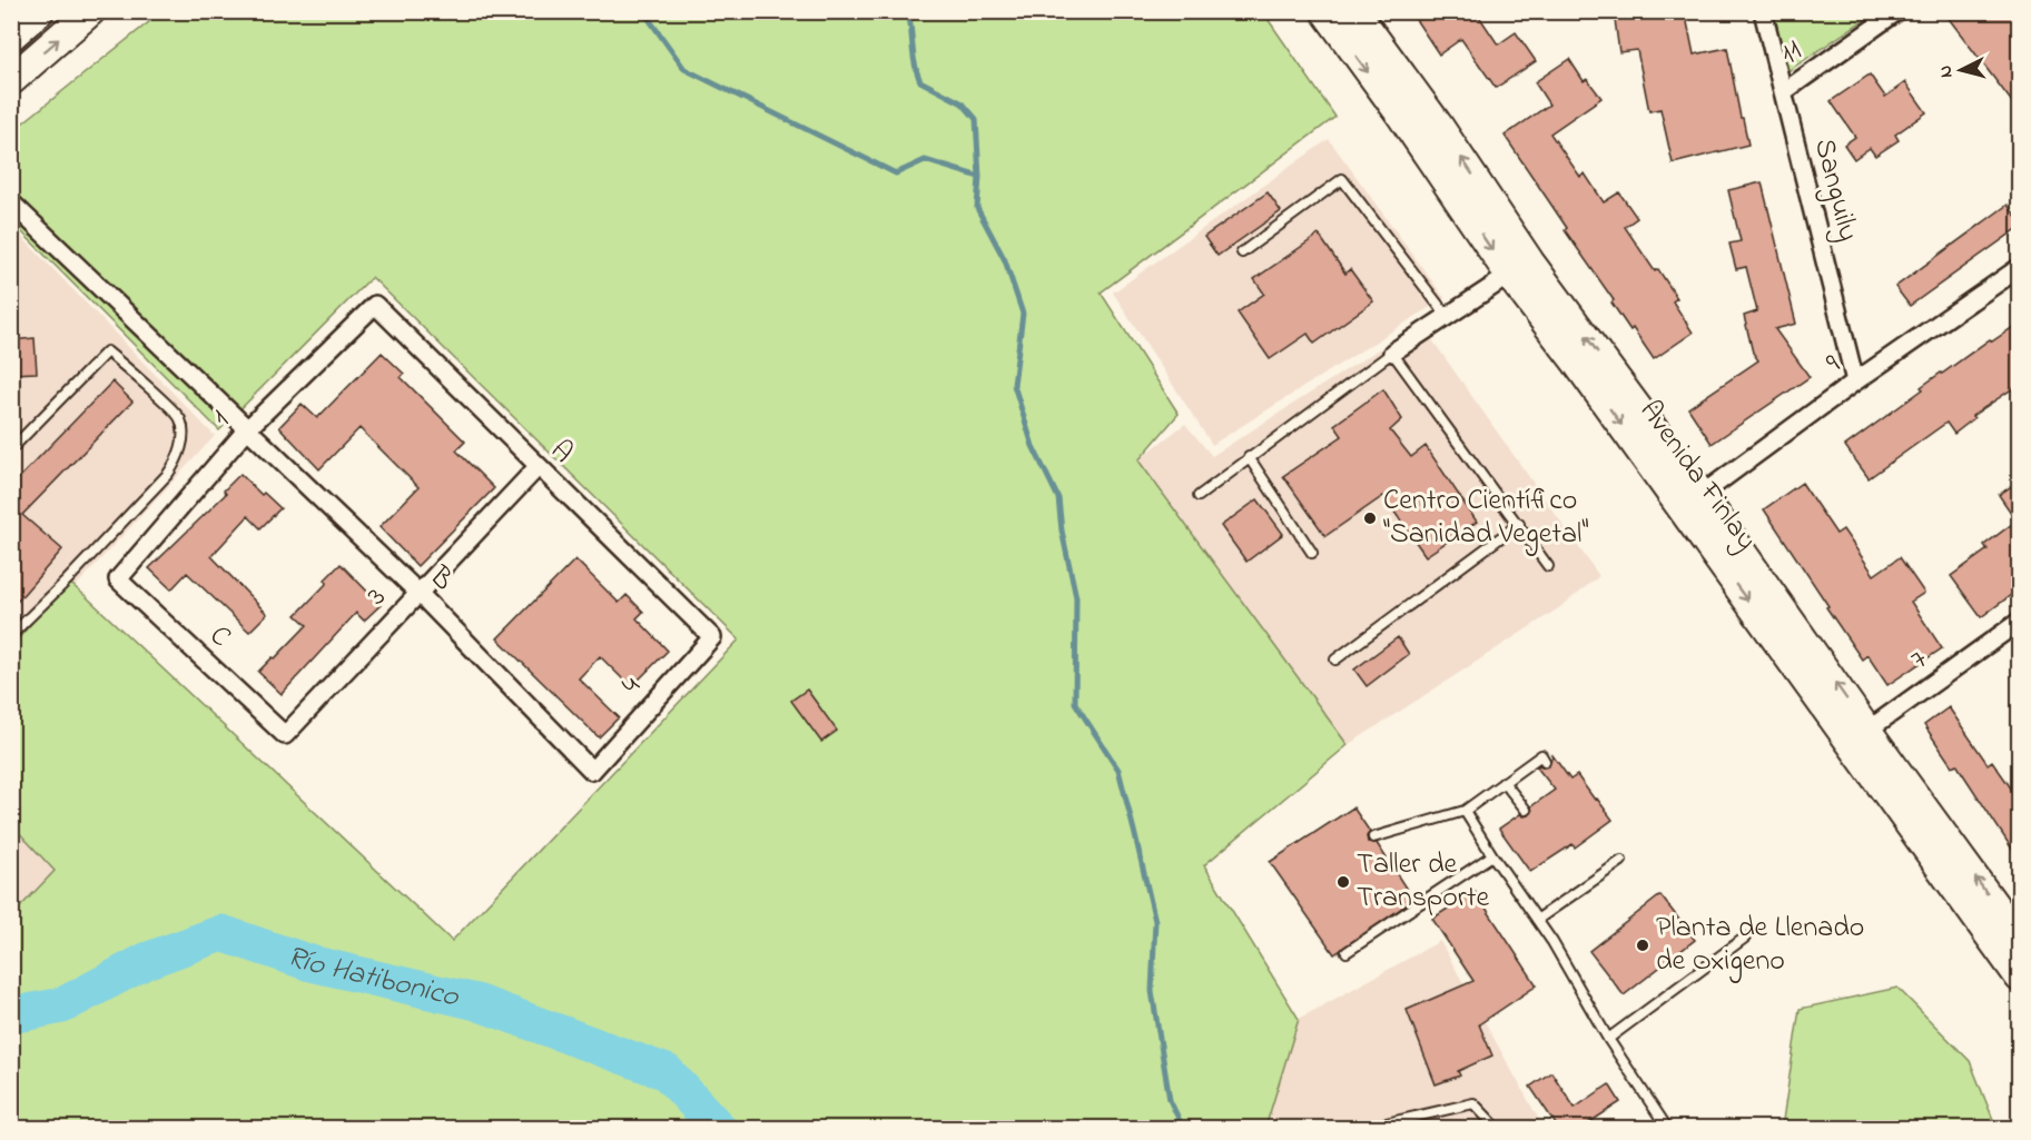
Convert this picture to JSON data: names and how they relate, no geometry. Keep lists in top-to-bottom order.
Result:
{
  "streets": {
    "main road": ["Avenida Finlay"],
    "street": [
      "11",
      "Sanguily",
      "9",
      "1",
      "A",
      "B",
      "3",
      "C",
      "7",
      "4"
    ]
  },
  "crossings": [
    ["11", "Sanguily"],
    ["Sanguily", "9"],
    ["9", "Avenida Finlay"],
    ["1", "A"],
    ["1", "B"],
    ["1", "C"],
    ["A", "3"],
    ["A", "4"],
    ["Avenida Finlay", "7"],
    ["B", "3"],
    ["B", "4"],
    ["3", "C"]
  ],
  "water": ["Río Hatibonico"],
  "places": ["Centro Científico \"Sanidad Vegetal\"", "Taller de Transporte", "Planta de Llenado de Oxigeno"],
  "north": "left"
}
